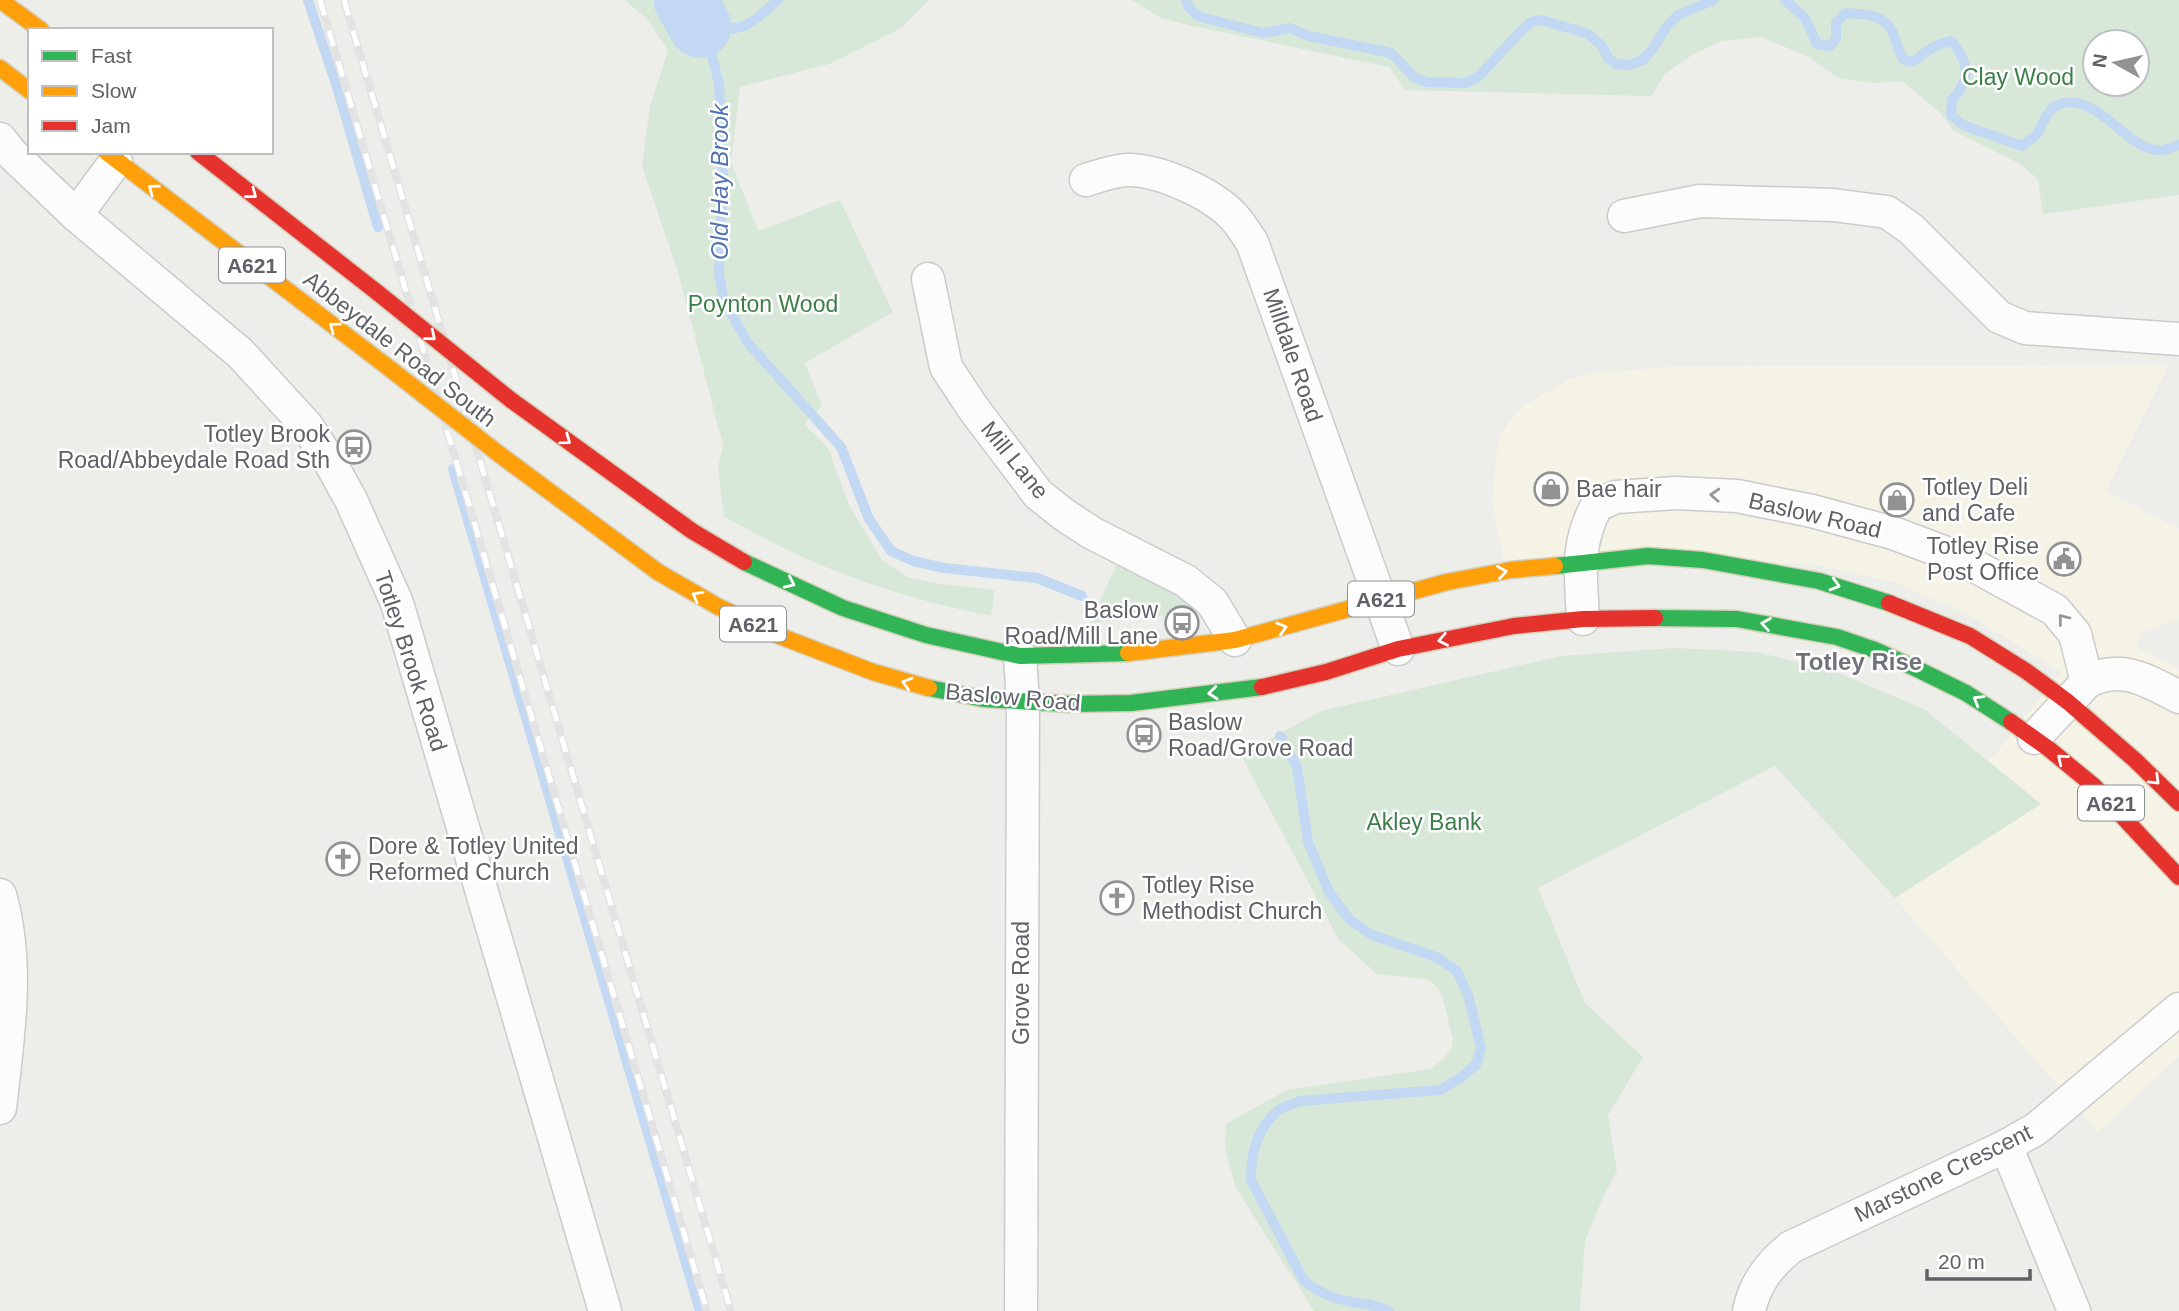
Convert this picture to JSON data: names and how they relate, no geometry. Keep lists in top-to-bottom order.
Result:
{
  "streets": {
    "main road": ["A621", "Abbeydale Road South", "Baslow Road"],
    "street": [
      "Milldale Road",
      "Mill Lane",
      "Totley Brook Road",
      "Grove Road",
      "Marstone Crescent"
    ]
  },
  "crossings": [
    ["A621", "Milldale Road"],
    ["A621", "Mill Lane"],
    ["A621", "Baslow Road"],
    ["A621", "Grove Road"],
    ["Abbeydale Road South", "Baslow Road"],
    ["Milldale Road", "Baslow Road"],
    ["Baslow Road", "Grove Road"]
  ],
  "districts": ["Totley Rise"],
  "water": ["Old Hay Brook"],
  "parks": ["Clay Wood", "Poynton Wood", "Akley Bank"],
  "places": {
    "bus stop": ["Totley Brook Road/Abbeydale Road Sth", "Baslow Road/Mill Lane", "Baslow Road/Grove Road"],
    "shop": ["Bae hair", "Totley Deli and Cafe"],
    "public building": ["Totley Rise Post Office"],
    "church": ["Dore & Totley United Reformed Church", "Totley Rise Methodist Church"]
  },
  "legend": ["Fast", "Slow", "Jam"],
  "scale_bar": "20 m",
  "north": "left"
}
